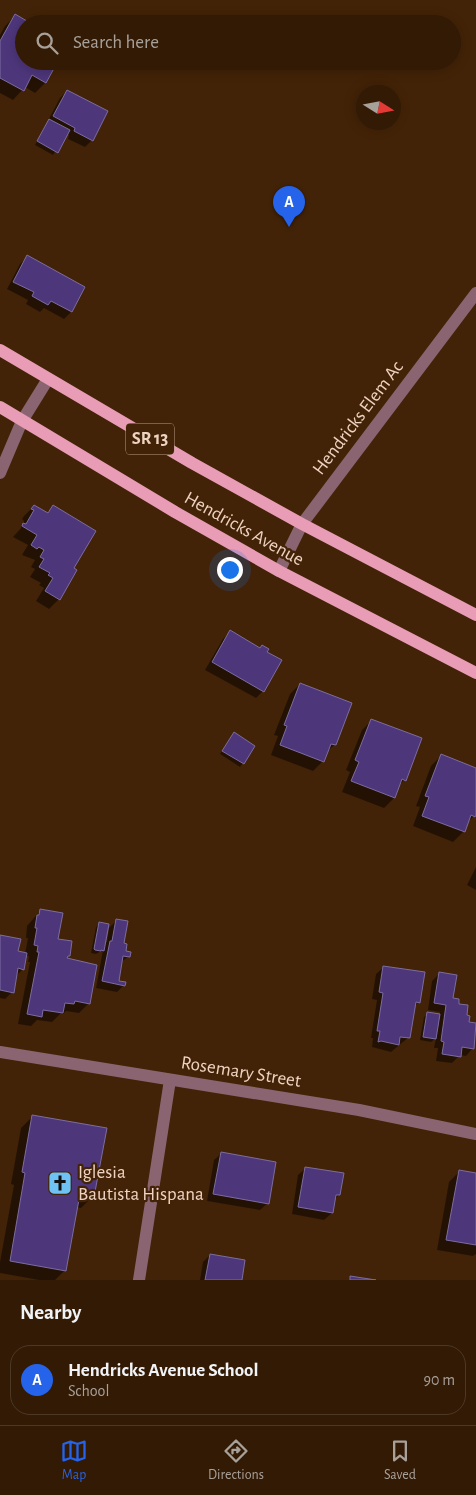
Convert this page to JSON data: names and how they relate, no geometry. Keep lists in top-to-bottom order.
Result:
{
  "streets": {
    "main road": ["SR 13", "Hendricks Avenue"],
    "street": ["Hendricks Elem Ac", "Rosemary Street"]
  },
  "crossings": [
    ["Hendricks Elem Ac", "Hendricks Avenue"]
  ],
  "places": {
    "church": ["Iglesia Bautista Hispana"]
  },
  "north": "right",
  "page": {
    "search": "Search here",
    "pins": "A",
    "heading": "Nearby",
    "list": [
      {
        "mark": "A",
        "name": "Hendricks Avenue School",
        "note": "School",
        "value": "90 m"
      }
    ],
    "nav": ["Map", "Directions", "Saved"]
  }
}
